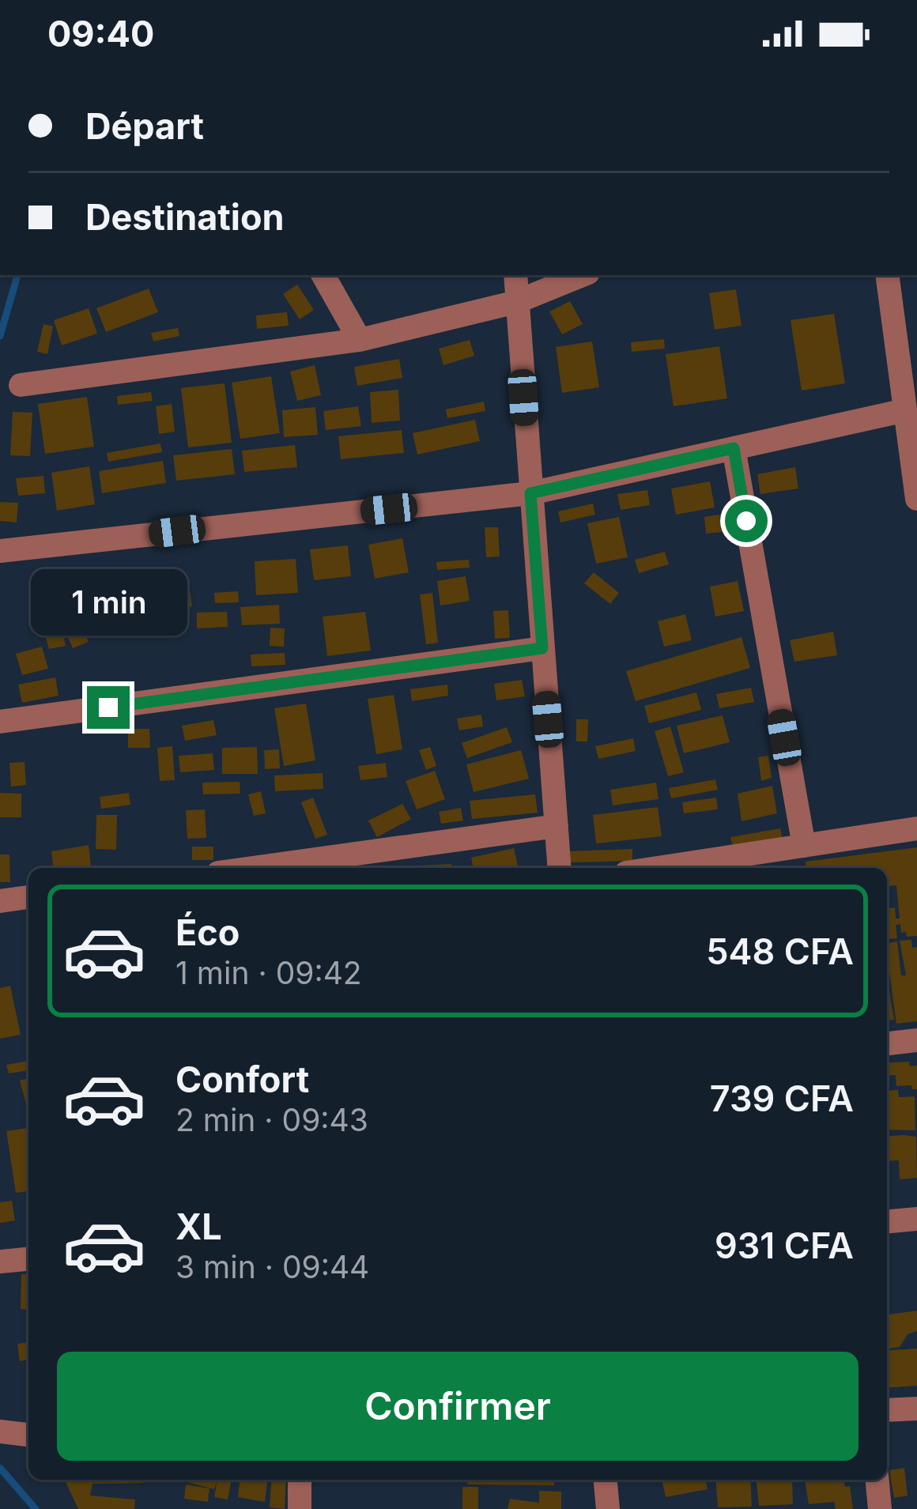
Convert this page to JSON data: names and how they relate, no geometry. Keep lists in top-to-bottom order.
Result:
{
  "page": {
    "status": "09:40",
    "banner": ["Départ", "Destination"],
    "bubble": "1 min",
    "list": [
      {
        "name": "Éco",
        "note": "1 min · 09:42",
        "value": "548 CFA"
      },
      {
        "name": "Confort",
        "note": "2 min · 09:43",
        "value": "739 CFA"
      },
      {
        "name": "XL",
        "note": "3 min · 09:44",
        "value": "931 CFA"
      }
    ],
    "buttons": "Confirmer"
  }
}
